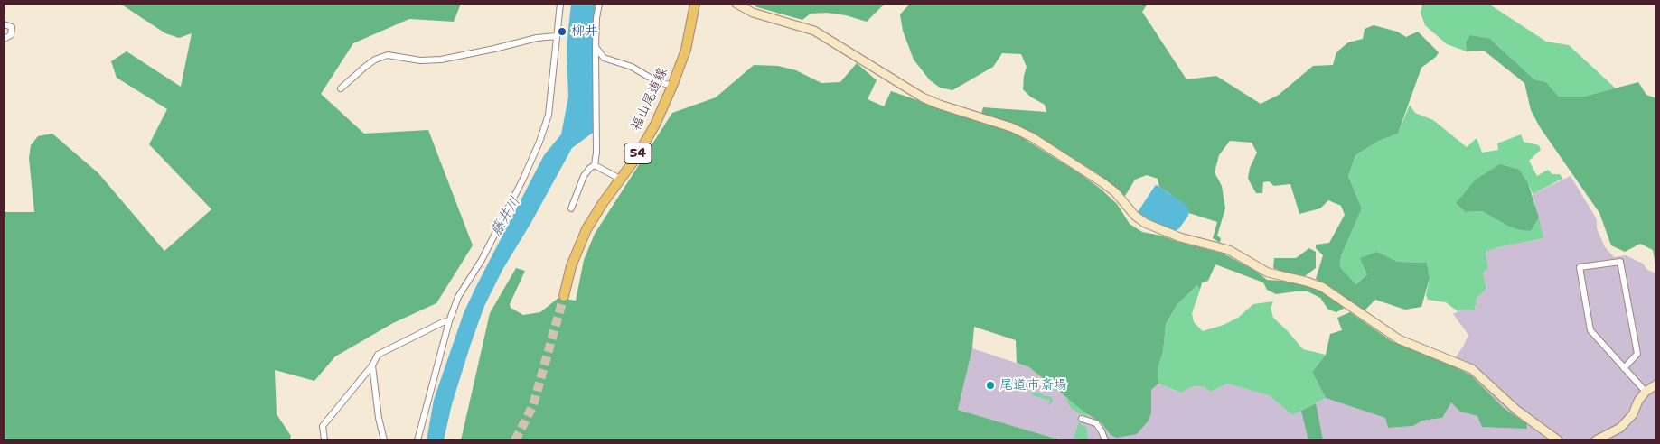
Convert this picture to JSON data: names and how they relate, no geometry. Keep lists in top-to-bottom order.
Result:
{
  "streets": {
    "main road": ["福山尾道線", "54"]
  },
  "water": ["藤井川"],
  "places": ["柳井", "尾道市斎場"]
}
